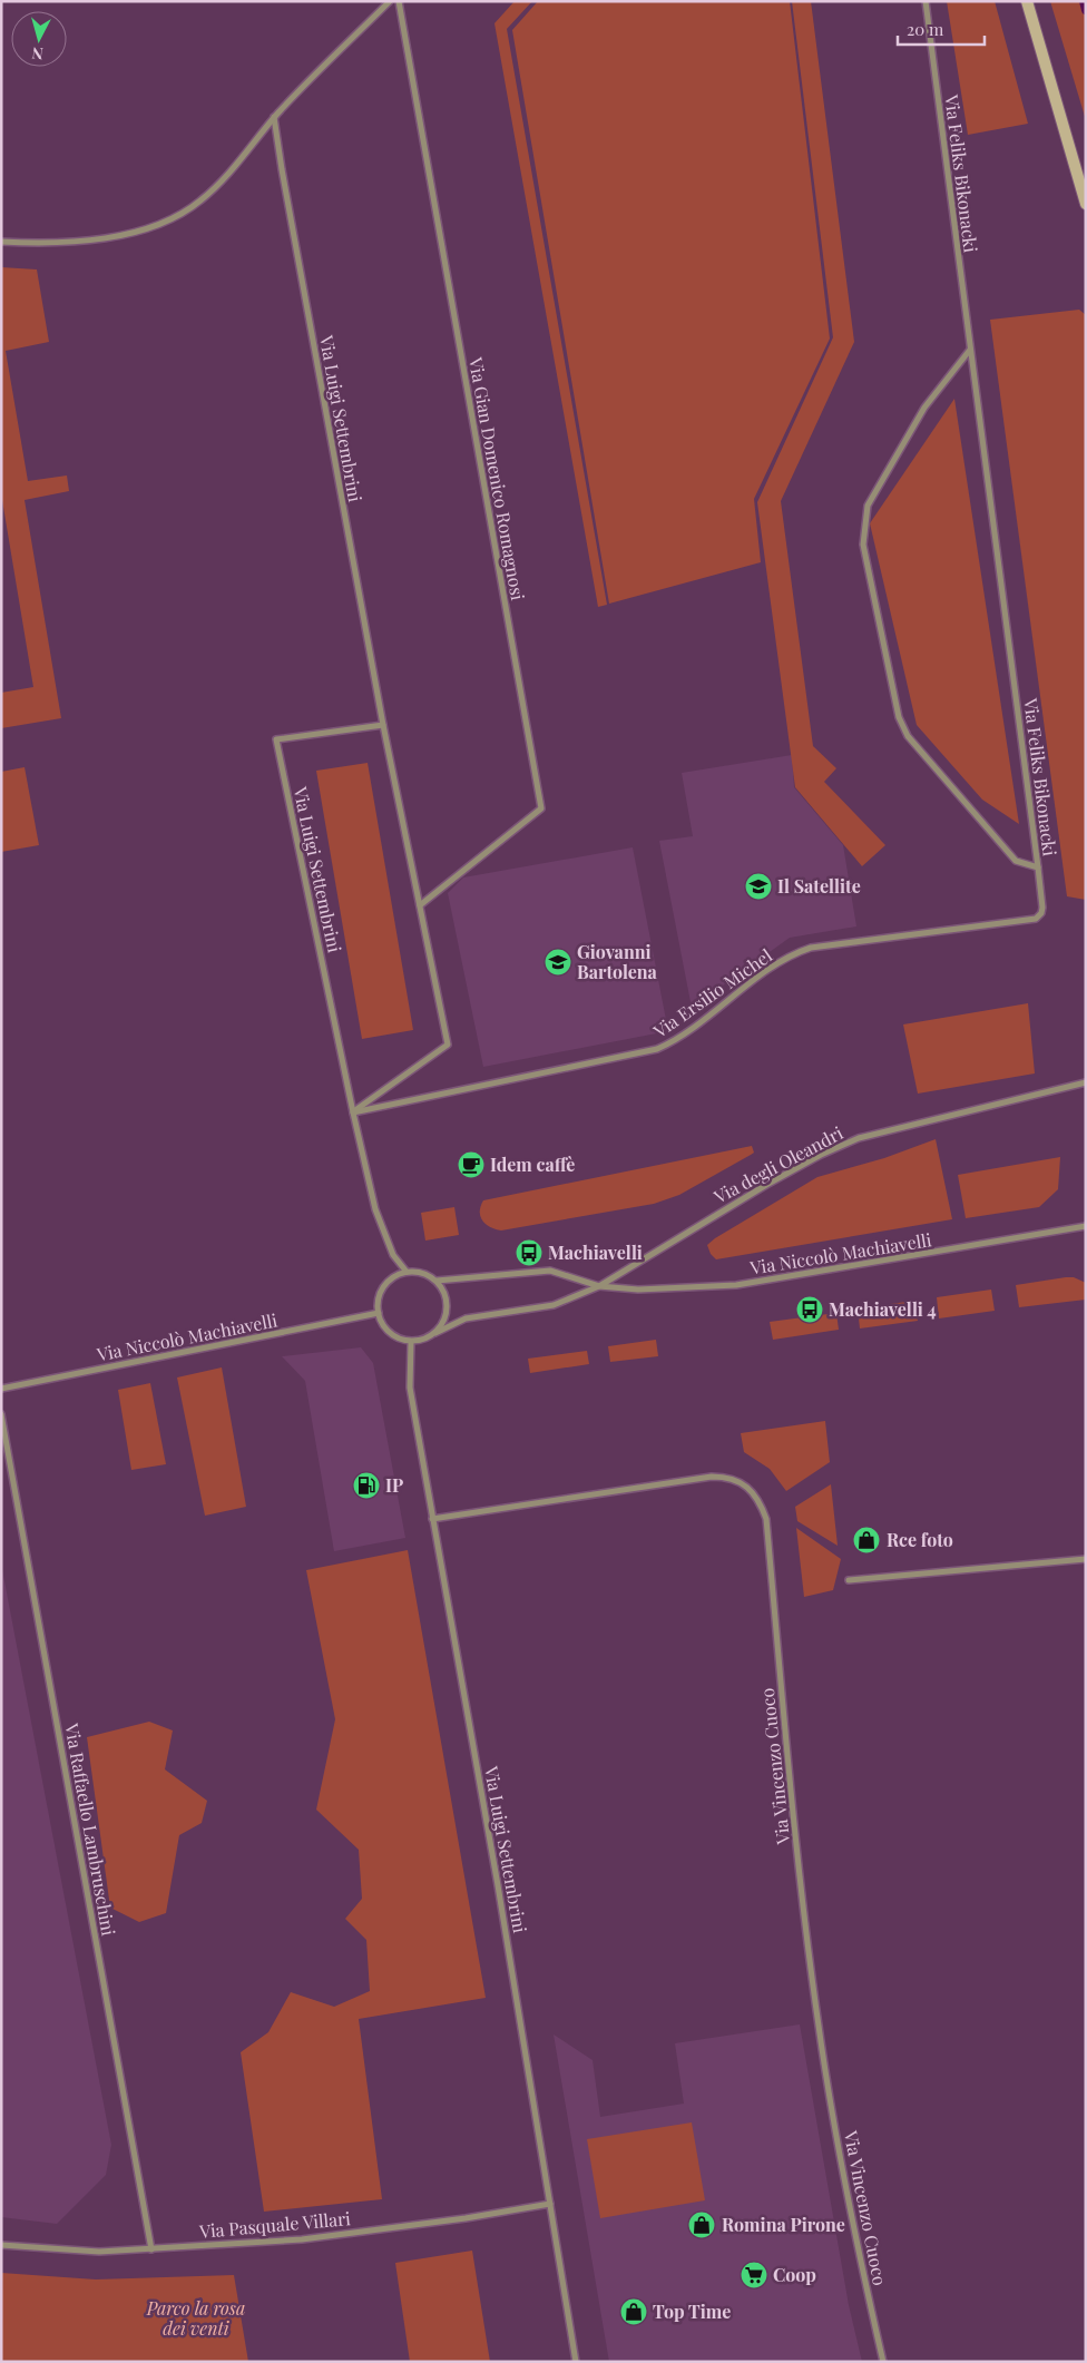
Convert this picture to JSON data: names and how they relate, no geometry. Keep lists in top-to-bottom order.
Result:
{
  "streets": {
    "street": [
      "Via Feliks Bikonacki",
      "Via Luigi Settembrini",
      "Via Gian Domenico Romagnosi",
      "Via Ersilio Michel",
      "Via degli Oleandri",
      "Via Niccolò Machiavelli",
      "Via Vincenzo Cuoco",
      "Via Raffaello Lambruschini",
      "Via Pasquale Villari"
    ]
  },
  "crossings": [
    ["Via Feliks Bikonacki", "Via Ersilio Michel"],
    ["Via Luigi Settembrini", "Via Gian Domenico Romagnosi"],
    ["Via Luigi Settembrini", "Via Ersilio Michel"],
    ["Via Luigi Settembrini", "Via Niccolò Machiavelli"],
    ["Via Luigi Settembrini", "Via Vincenzo Cuoco"],
    ["Via Luigi Settembrini", "Via Pasquale Villari"],
    ["Via degli Oleandri", "Via Niccolò Machiavelli"],
    ["Via Raffaello Lambruschini", "Via Pasquale Villari"]
  ],
  "parks": ["Parco la rosa dei venti"],
  "places": {
    "school or university": ["Il Satellite", "Giovanni Bartolena"],
    "cafe": ["Idem caffè"],
    "bus stop": ["Machiavelli", "Machiavelli 4"],
    "fuel station": ["IP"],
    "shop": ["Rce foto", "Romina Pirone", "Top Time"],
    "supermarket": ["Coop"]
  },
  "scale_bar": "20 m",
  "north": "bottom"
}
